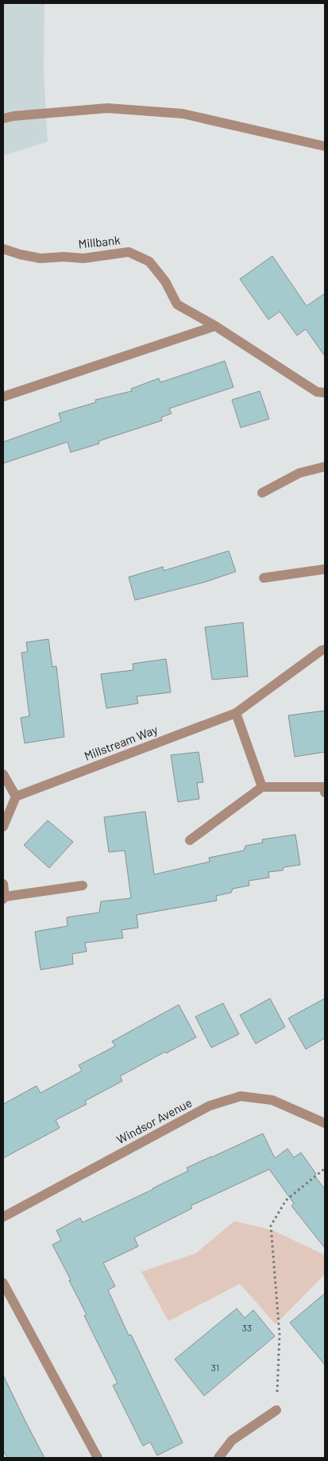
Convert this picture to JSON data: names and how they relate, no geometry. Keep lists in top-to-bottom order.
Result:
{
  "streets": {
    "street": ["Millbank", "Millstream Way", "Windsor Avenue"]
  },
  "house_numbers": ["33", "31"]
}
